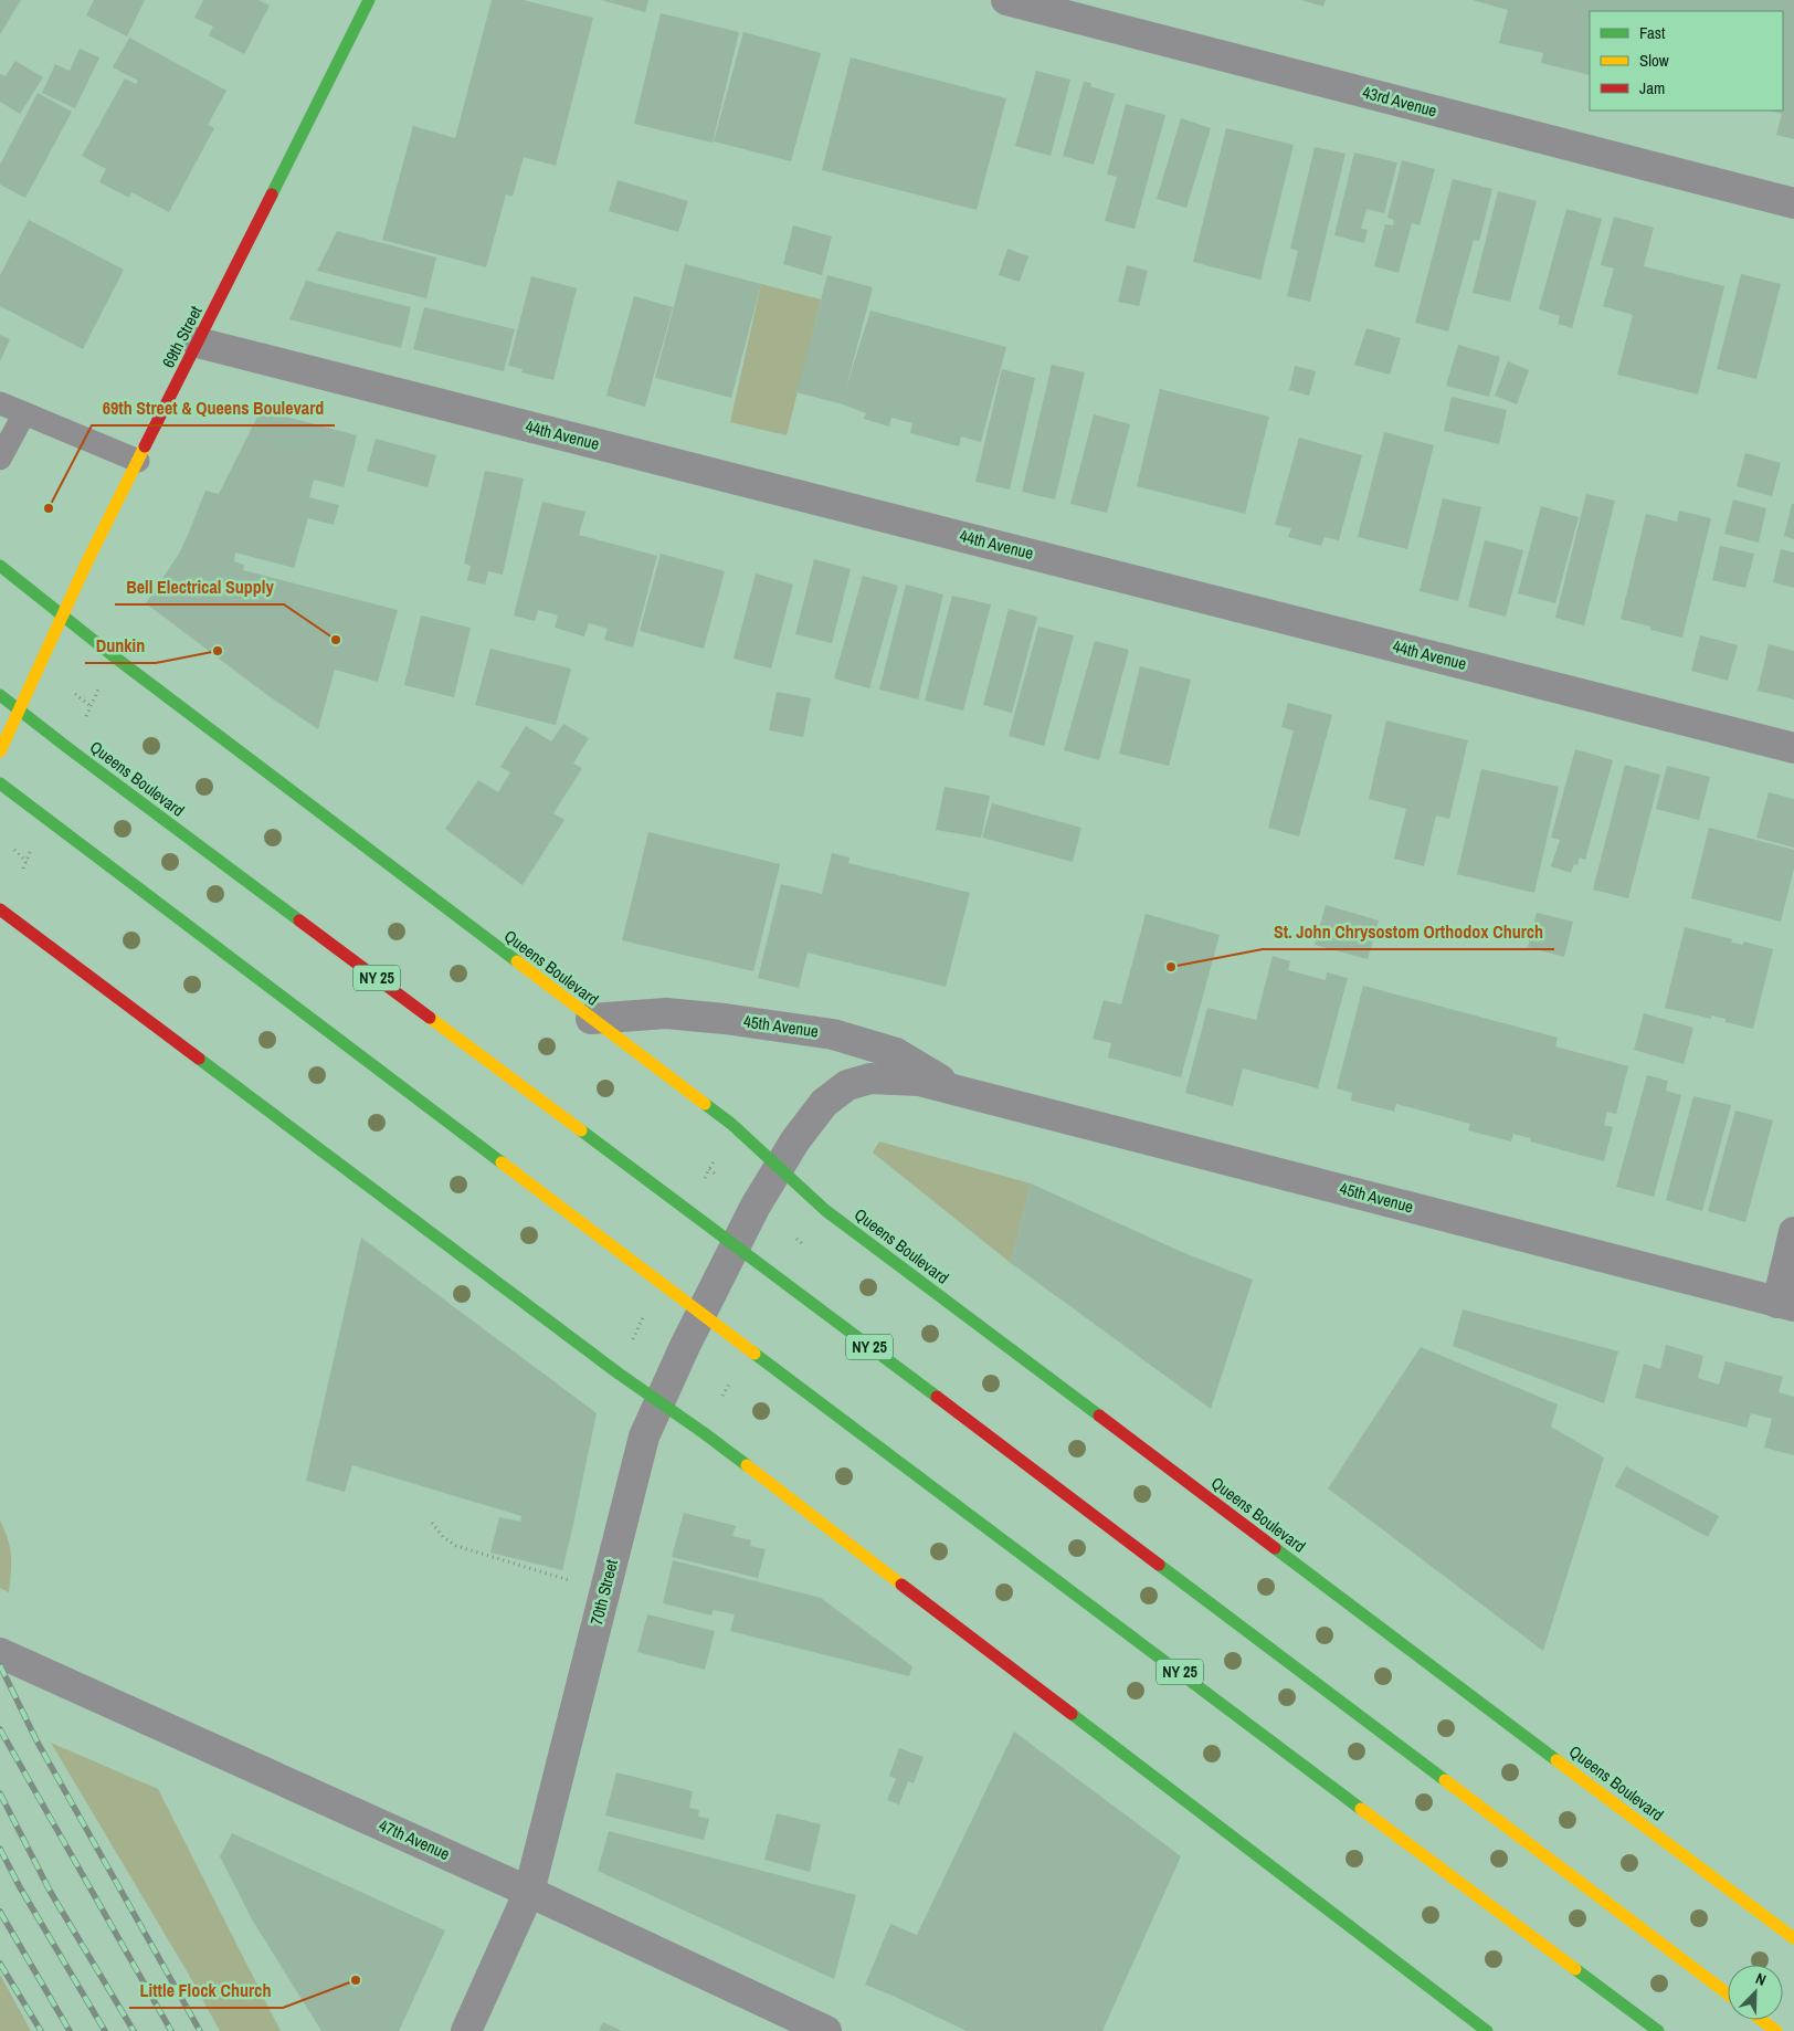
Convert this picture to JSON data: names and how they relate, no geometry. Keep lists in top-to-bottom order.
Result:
{
  "streets": {
    "street": [
      "43rd Avenue",
      "69th Street",
      "44th Avenue",
      "Queens Boulevard",
      "NY 25",
      "45th Avenue",
      "70th Street",
      "47th Avenue"
    ]
  },
  "crossings": [
    ["69th Street", "44th Avenue"],
    ["69th Street", "Queens Boulevard"],
    ["Queens Boulevard", "45th Avenue"],
    ["Queens Boulevard", "70th Street"],
    ["NY 25", "70th Street"],
    ["45th Avenue", "70th Street"],
    ["70th Street", "47th Avenue"]
  ],
  "places": [
    "69th Street & Queens Boulevard",
    "Bell Electrical Supply",
    "Dunkin",
    "St. John Chrysostom Orthodox Church",
    "Little Flock Church"
  ],
  "legend": ["Fast", "Slow", "Jam"],
  "north": "top right"
}
